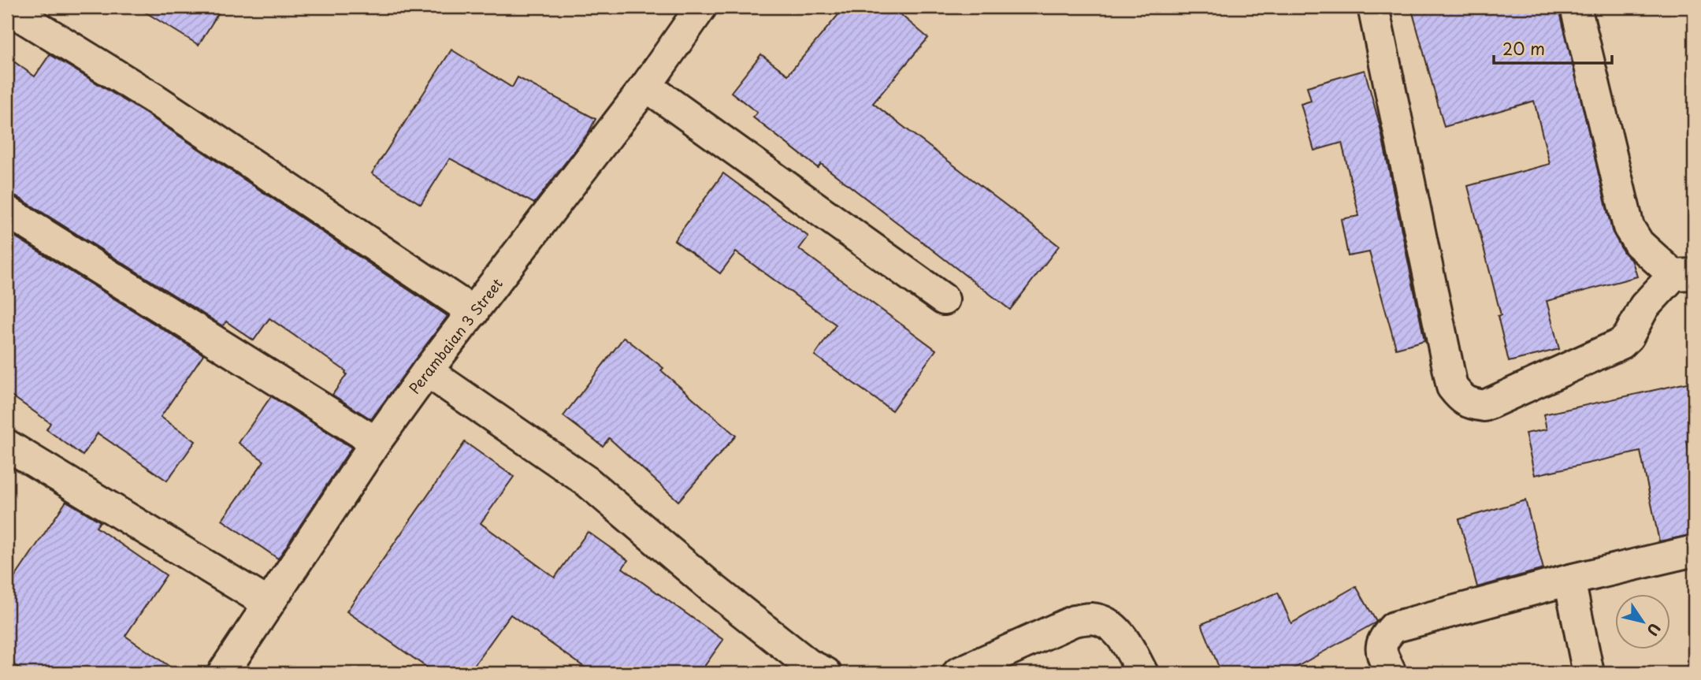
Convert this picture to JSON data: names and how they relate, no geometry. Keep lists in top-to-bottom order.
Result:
{
  "streets": {
    "street": ["Perambaian 3 Street"]
  },
  "scale_bar": "20 m",
  "north": "bottom right"
}
